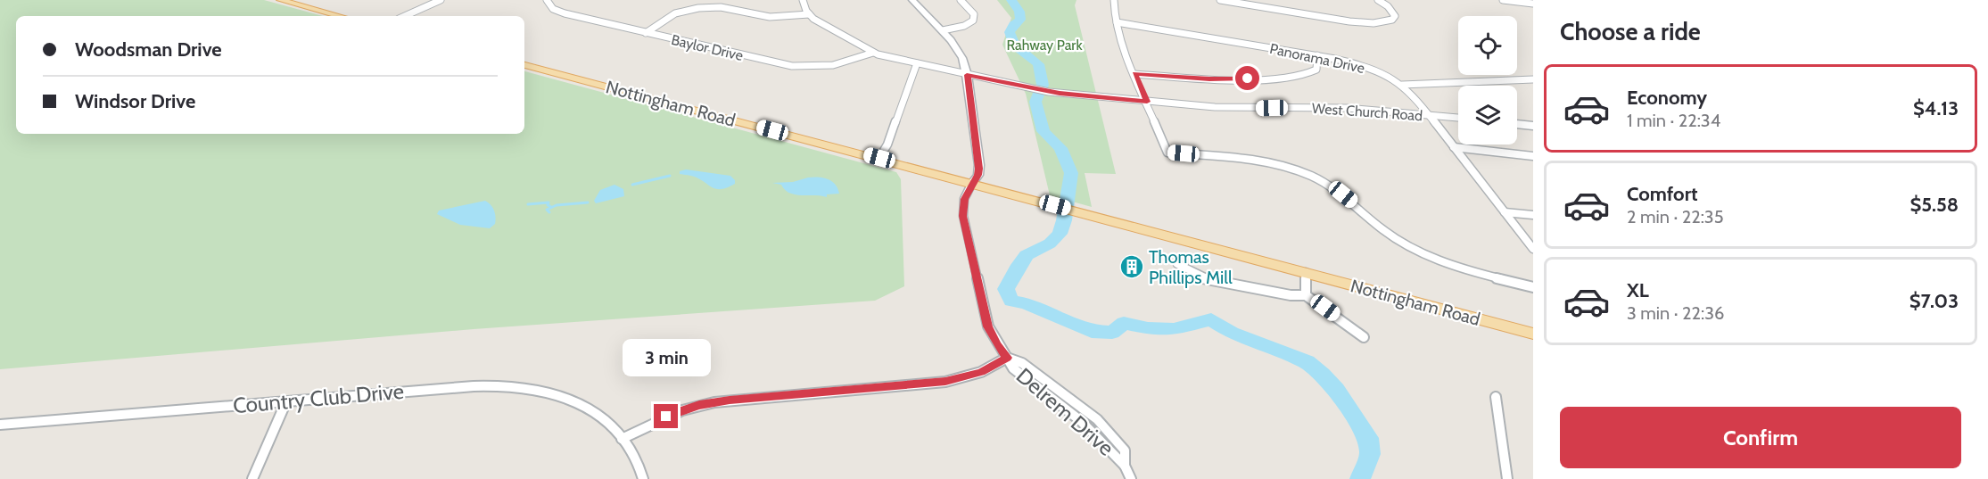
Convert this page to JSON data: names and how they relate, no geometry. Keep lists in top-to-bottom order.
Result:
{
  "streets": {
    "main road": ["Nottingham Road"],
    "street": [
      "Baylor Drive",
      "Panorama Drive",
      "West Church Road",
      "Country Club Drive",
      "Delrem Drive"
    ]
  },
  "crossings": [
    ["Baylor Drive", "West Church Road"],
    ["Panorama Drive", "West Church Road"],
    ["Nottingham Road", "Delrem Drive"]
  ],
  "parks": ["Rahway Park"],
  "places": {
    "building": ["Thomas Phillips Mill"]
  },
  "page": {
    "heading": "Choose a ride",
    "banner": ["Woodsman Drive", "Windsor Drive"],
    "list": [
      {
        "name": "Economy",
        "note": "1 min · 22:34",
        "value": "$4.13"
      },
      {
        "name": "Comfort",
        "note": "2 min · 22:35",
        "value": "$5.58"
      },
      {
        "name": "XL",
        "note": "3 min · 22:36",
        "value": "$7.03"
      }
    ],
    "bubble": "3 min",
    "buttons": "Confirm"
  }
}
